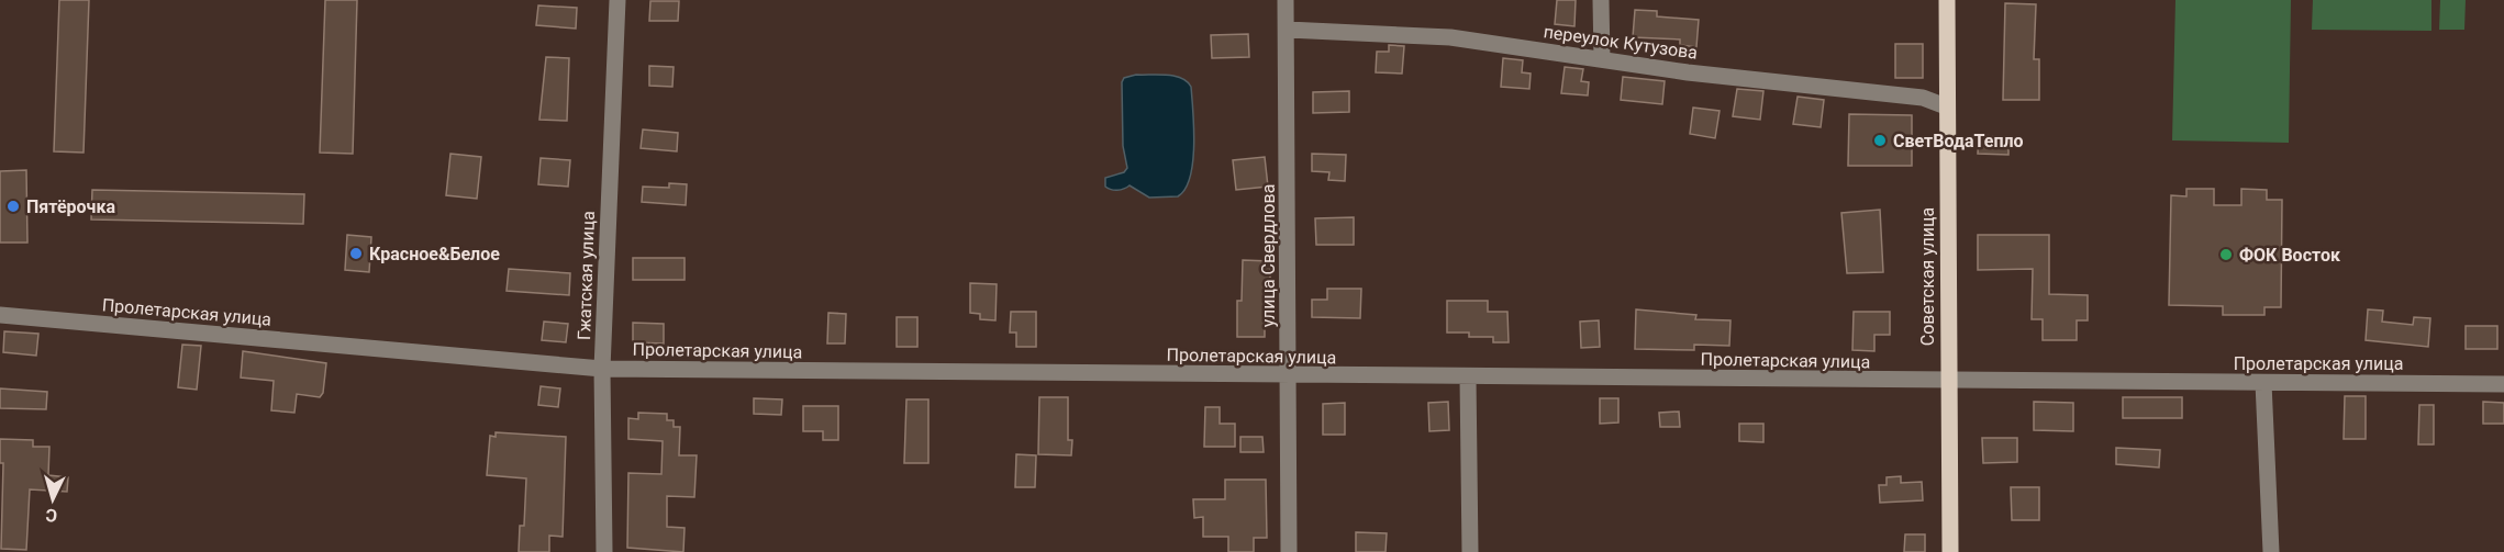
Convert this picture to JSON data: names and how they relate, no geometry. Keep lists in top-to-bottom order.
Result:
{
  "streets": {
    "main road": ["Советская улица"],
    "street": [
      "переулок Кутузова",
      "улица Свердлова",
      "Гжатская улица",
      "Пролетарская улица"
    ]
  },
  "crossings": [
    ["переулок Кутузова", "улица Свердлова"],
    ["переулок Кутузова", "Советская улица"],
    ["улица Свердлова", "Пролетарская улица"],
    ["Гжатская улица", "Пролетарская улица"],
    ["Советская улица", "Пролетарская улица"]
  ],
  "places": [
    "СветВодаТепло",
    "Пятёрочка",
    "Красное&Белое",
    "ФОК Восток"
  ],
  "north": "bottom"
}
